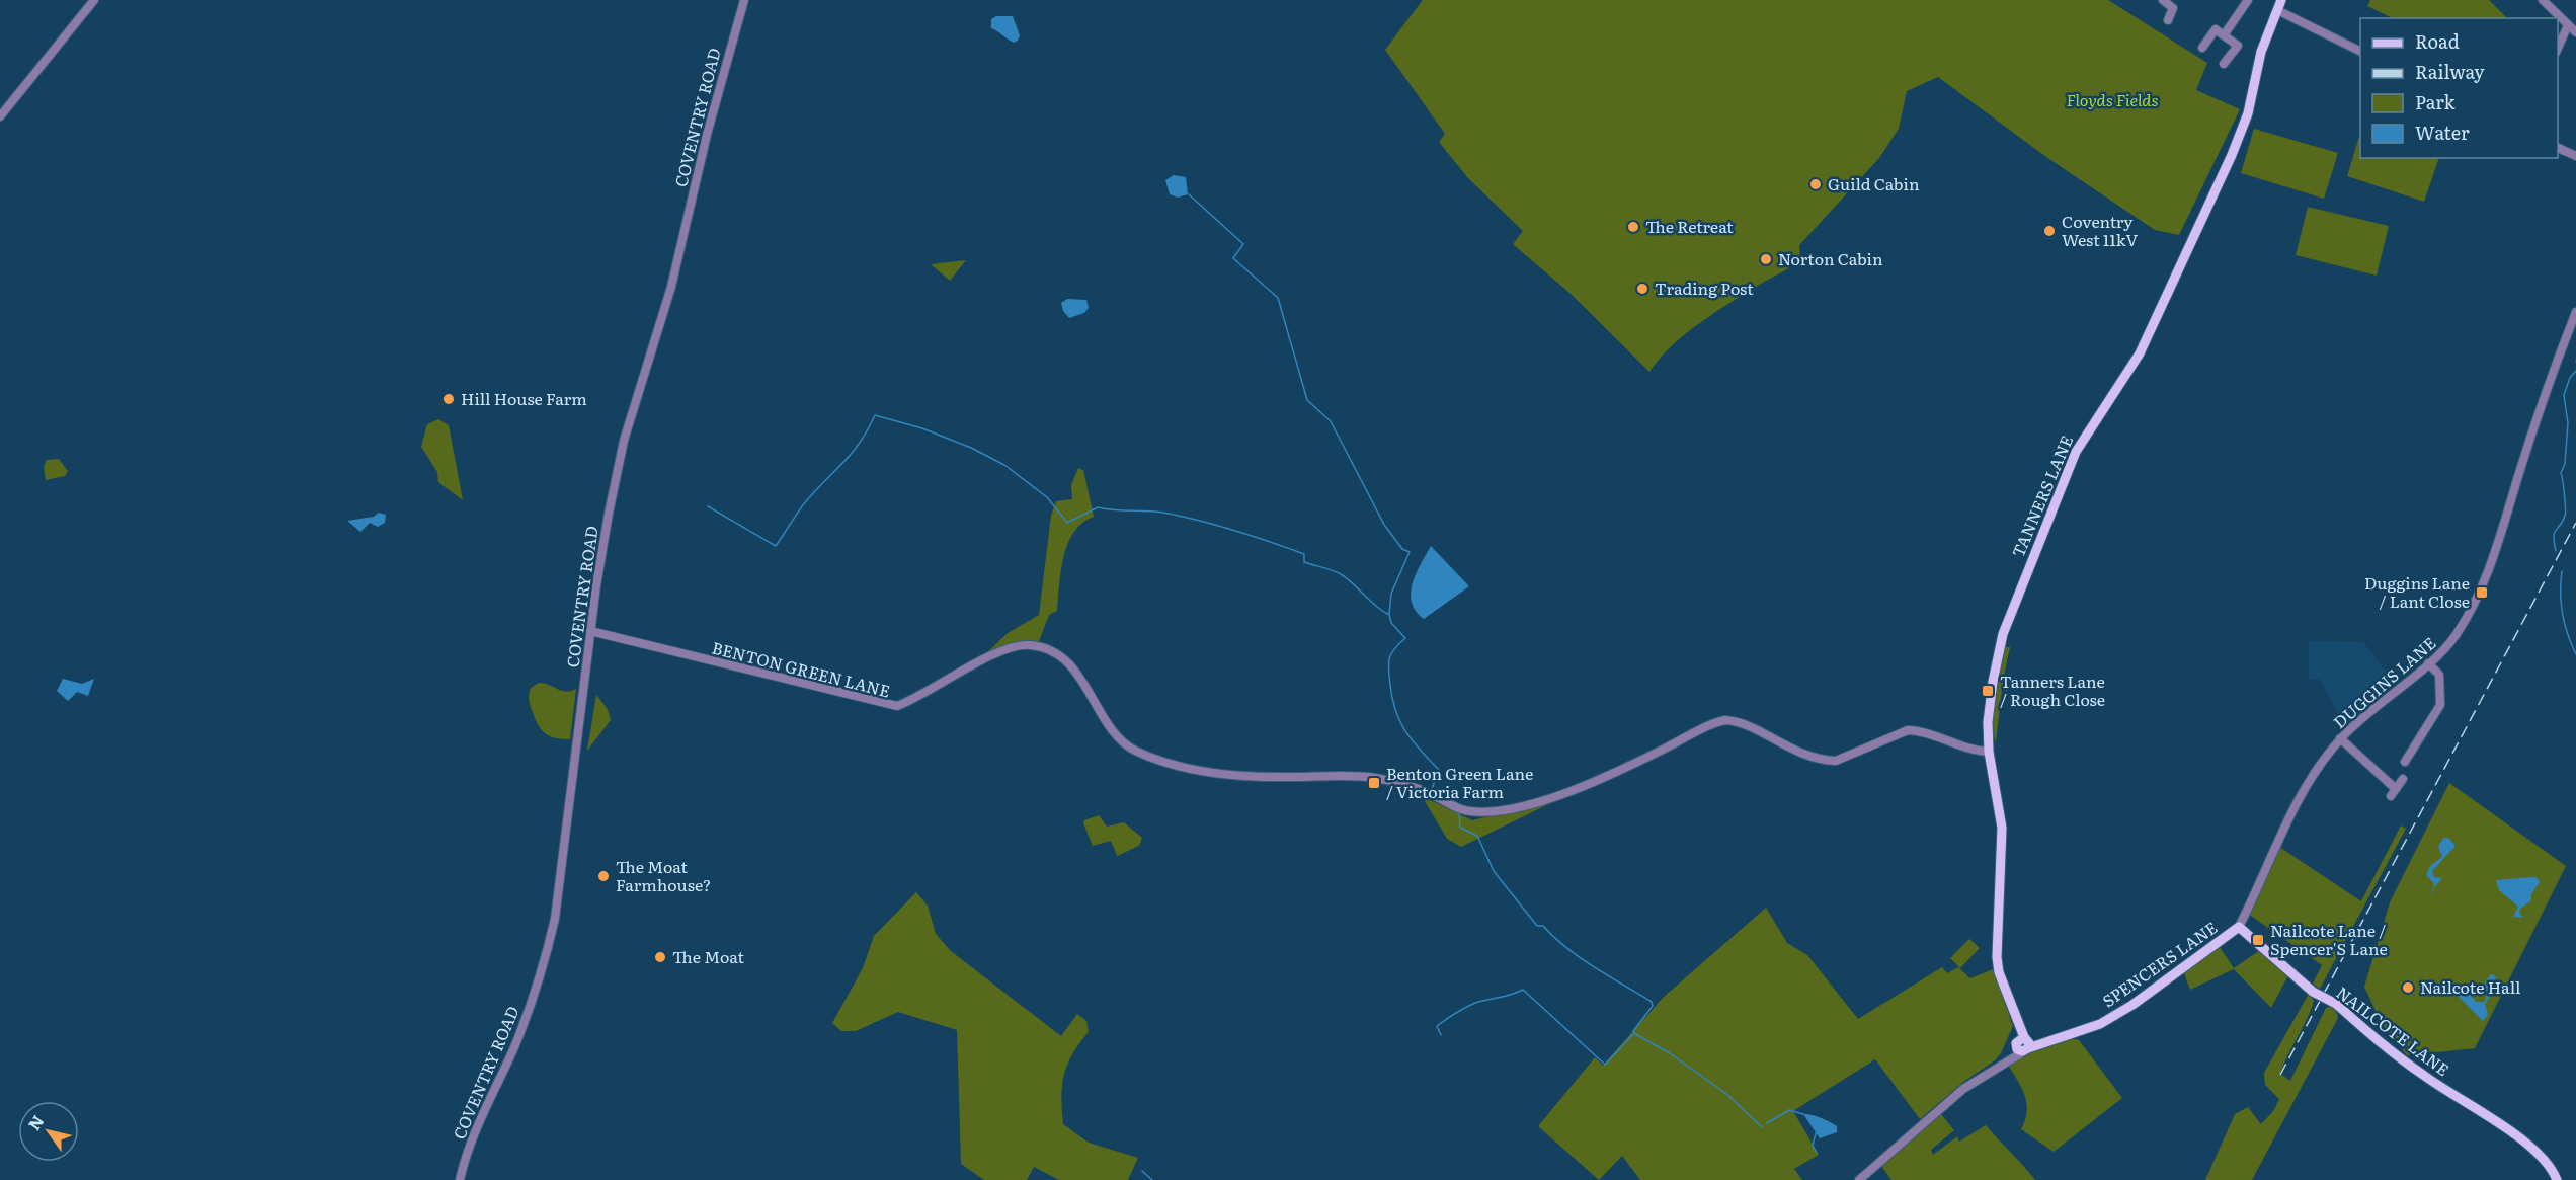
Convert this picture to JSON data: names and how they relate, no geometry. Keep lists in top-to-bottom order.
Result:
{
  "streets": {
    "main road": ["TANNERS LANE", "SPENCERS LANE", "NAILCOTE LANE"],
    "street": ["COVENTRY ROAD", "BENTON GREEN LANE", "DUGGINS LANE"]
  },
  "crossings": [
    ["COVENTRY ROAD", "BENTON GREEN LANE"],
    ["TANNERS LANE", "BENTON GREEN LANE"],
    ["TANNERS LANE", "SPENCERS LANE"],
    ["DUGGINS LANE", "SPENCERS LANE"],
    ["DUGGINS LANE", "NAILCOTE LANE"],
    ["SPENCERS LANE", "NAILCOTE LANE"]
  ],
  "parks": ["Floyds Fields"],
  "places": {
    "other": [
      "Guild Cabin",
      "The Retreat",
      "Coventry West 11kV",
      "Norton Cabin",
      "Trading Post",
      "Hill House Farm",
      "The Moat Farmhouse?",
      "The Moat",
      "Nailcote Hall"
    ],
    "transit": [
      "Duggins Lane / Lant Close",
      "Tanners Lane / Rough Close",
      "Benton Green Lane / Victoria Farm",
      "Nailcote Lane / Spencer'S Lane"
    ]
  },
  "legend": [
    "Road",
    "Railway",
    "Park",
    "Water"
  ],
  "north": "top left"
}
